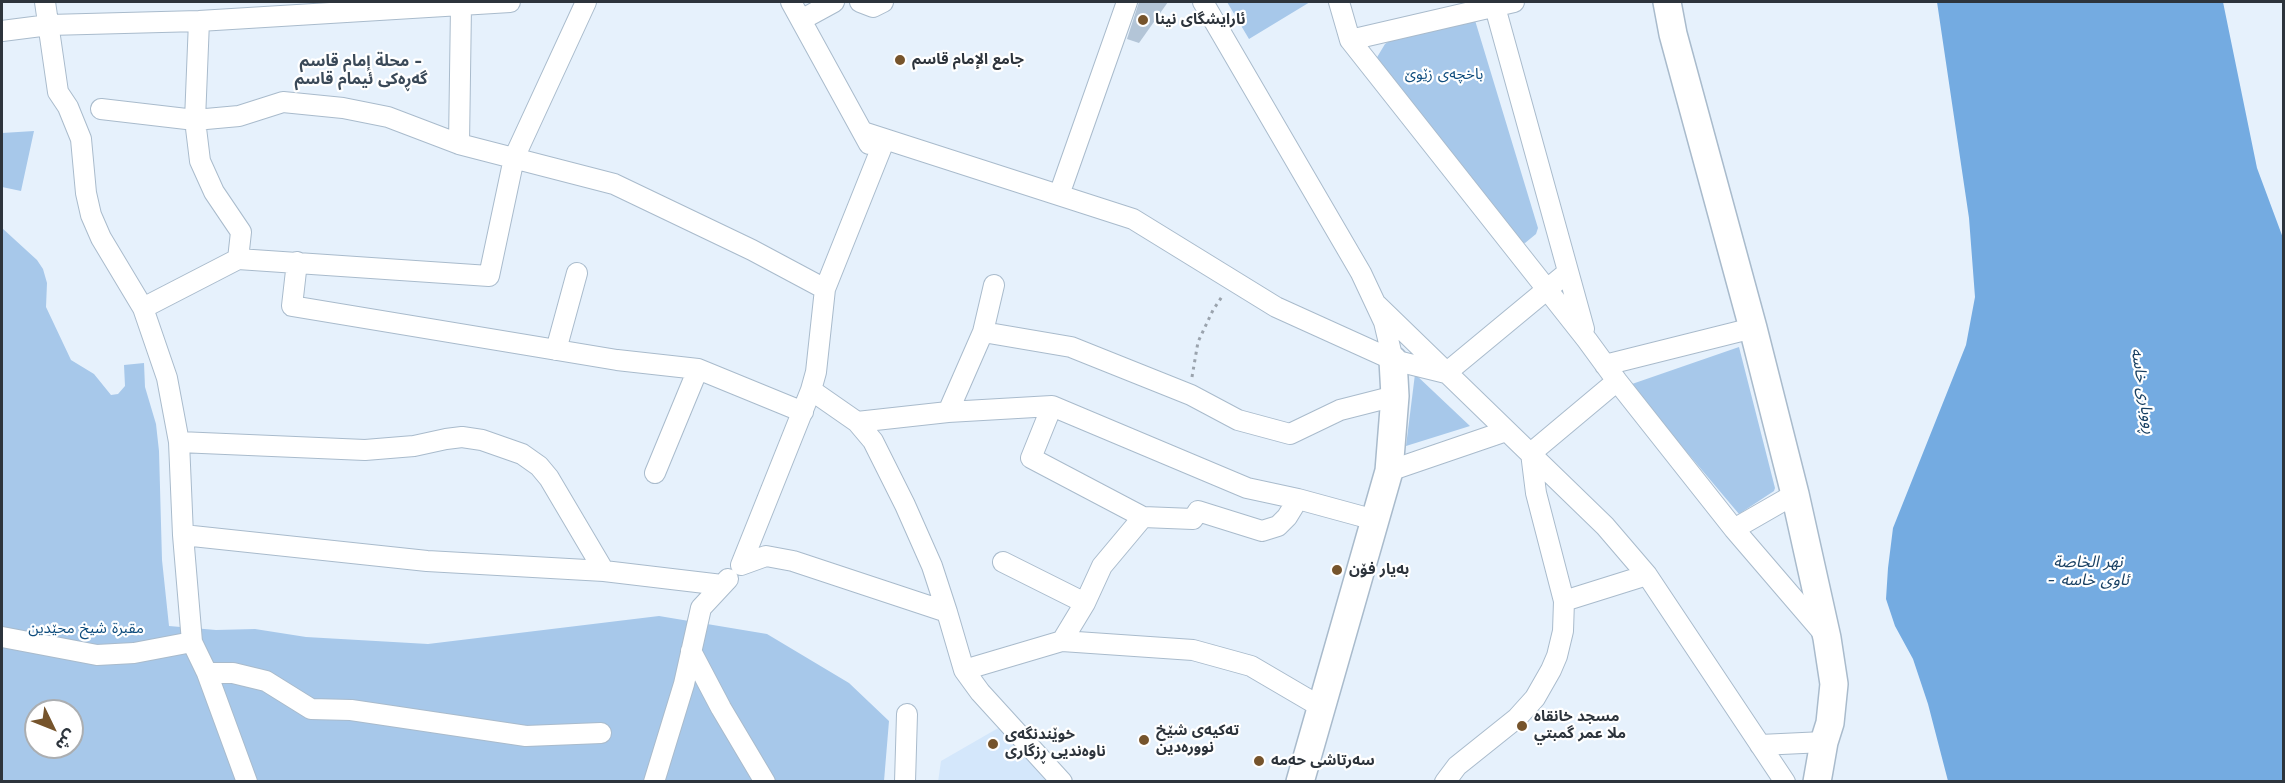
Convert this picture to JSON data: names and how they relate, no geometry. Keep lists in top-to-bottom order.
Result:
{
  "districts": ["محلة إمام قاسم - گەڕەکی ئیمام قاسم"],
  "water": ["ڕووباری خاسە", "نهر الخاصة - ئاوی خاسە"],
  "parks": ["باخچەی زێوێ", "مقبرة شيخ محێدین"],
  "places": [
    "ئارایشگای نینا",
    "جامع الإمام قاسم",
    "بەیار فۆن",
    "مسجد خانقاه ملا عمر گمبتي",
    "تەکیەی شێخ نوورەدین",
    "خوێندنگەی ناوەندیی ڕزگاری",
    "سەرتاشی حەمە"
  ],
  "north": "bottom right"
}
